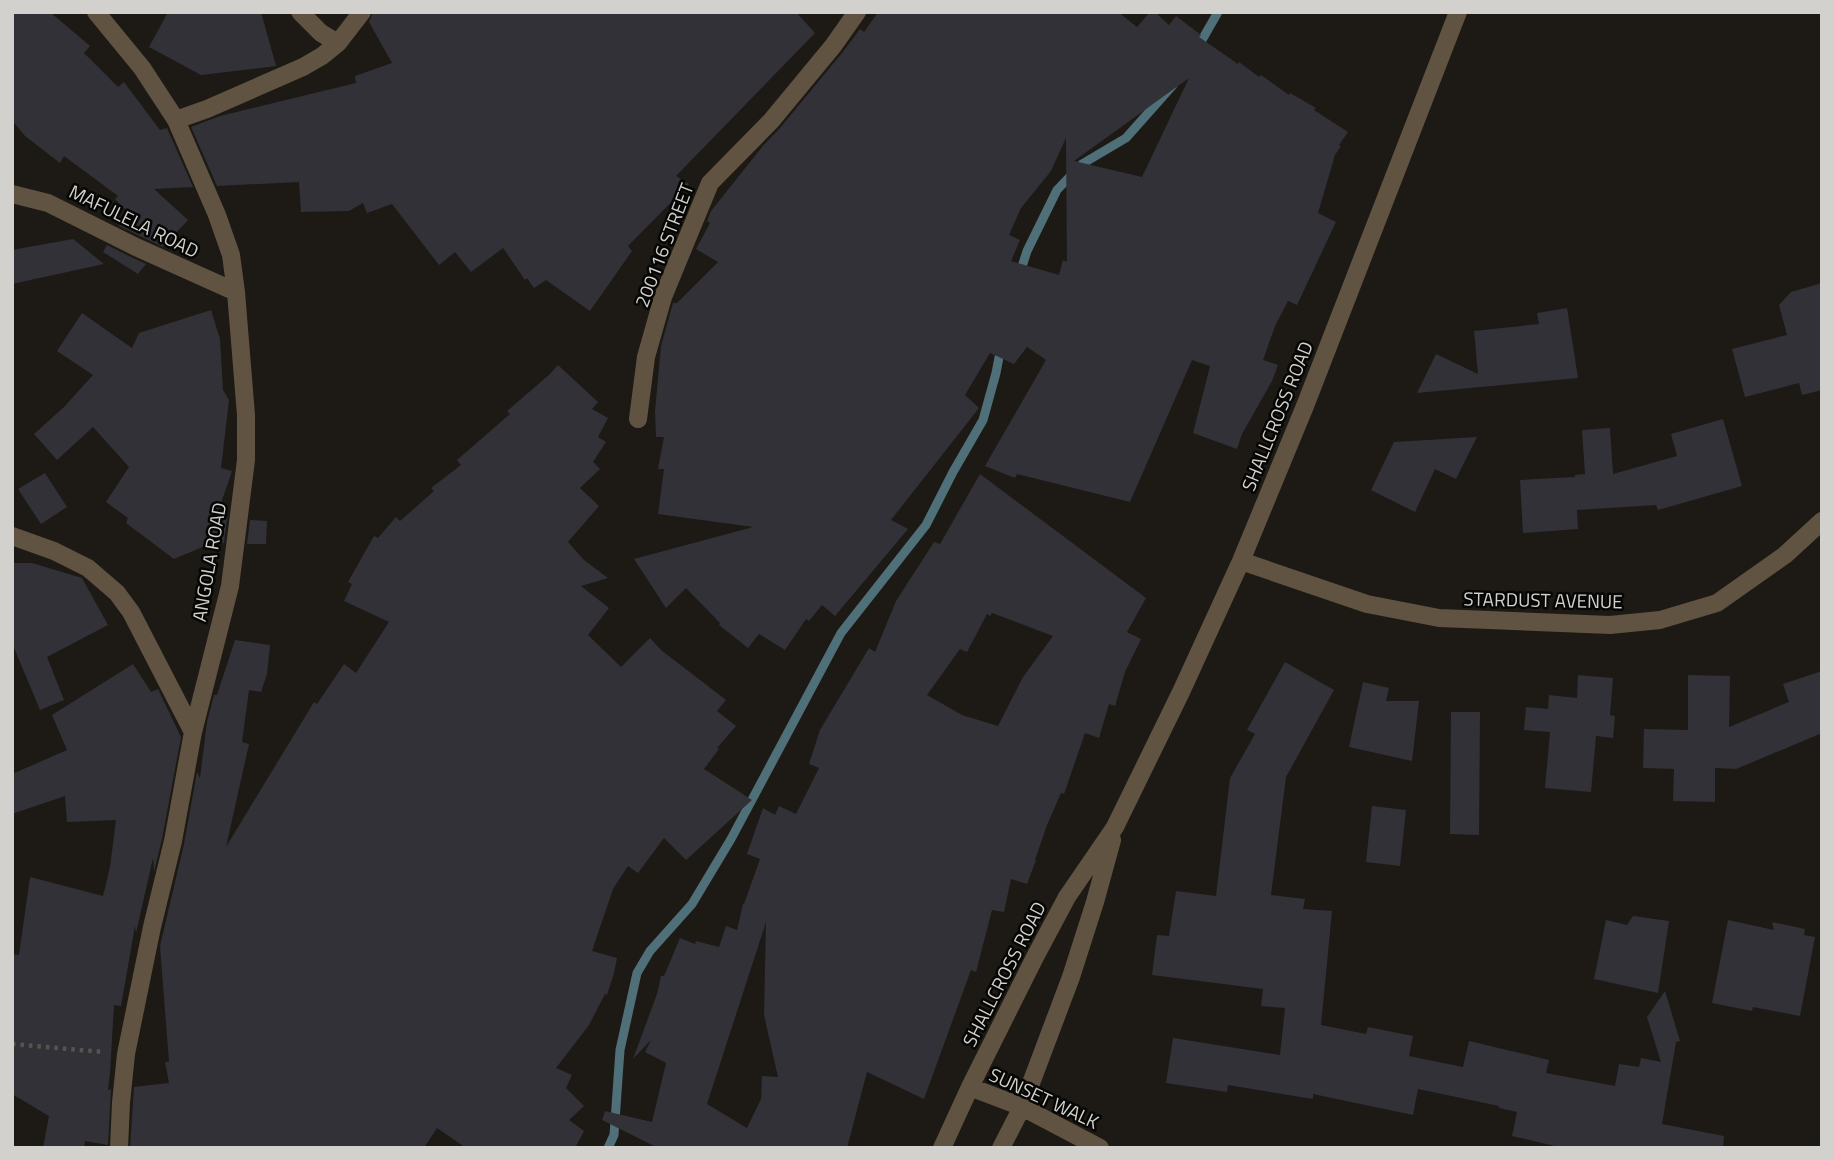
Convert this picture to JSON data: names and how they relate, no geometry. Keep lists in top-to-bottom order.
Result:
{
  "streets": {
    "street": [
      "MAFULELA ROAD",
      "200116 STREET",
      "SHALLCROSS ROAD",
      "ANGOLA ROAD",
      "STARDUST AVENUE",
      "SUNSET WALK"
    ]
  },
  "crossings": [
    ["MAFULELA ROAD", "ANGOLA ROAD"],
    ["SHALLCROSS ROAD", "STARDUST AVENUE"],
    ["SHALLCROSS ROAD", "SUNSET WALK"]
  ]
}
